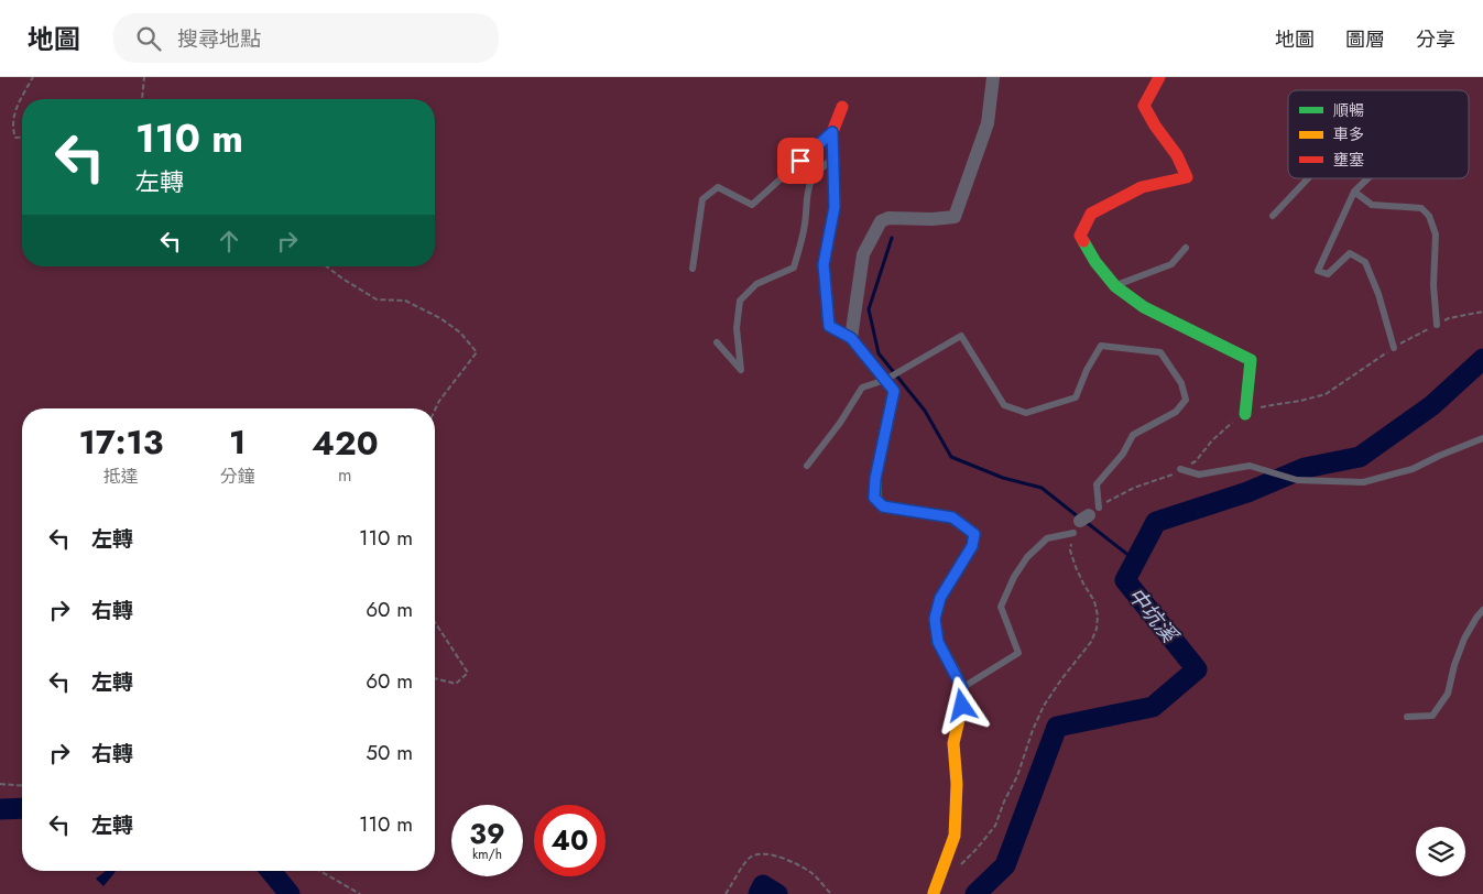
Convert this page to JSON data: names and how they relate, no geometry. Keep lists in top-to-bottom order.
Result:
{
  "water": ["中坑溪"],
  "legend": ["順暢", "車多", "壅塞"],
  "page": {
    "header": "地圖",
    "search": "搜尋地點",
    "nav": ["地圖", "圖層", "分享"],
    "turn": ["110 m", "左轉"],
    "eta": [
      "17:13",
      "抵達",
      "1",
      "分鐘",
      "420",
      "m"
    ],
    "list": [
      {
        "name": "左轉",
        "value": "110 m"
      },
      {
        "name": "右轉",
        "value": "60 m"
      },
      {
        "name": "左轉",
        "value": "60 m"
      },
      {
        "name": "右轉",
        "value": "50 m"
      },
      {
        "name": "左轉",
        "value": "110 m"
      }
    ],
    "speed": "39 km/h",
    "limit": "40"
  }
}
